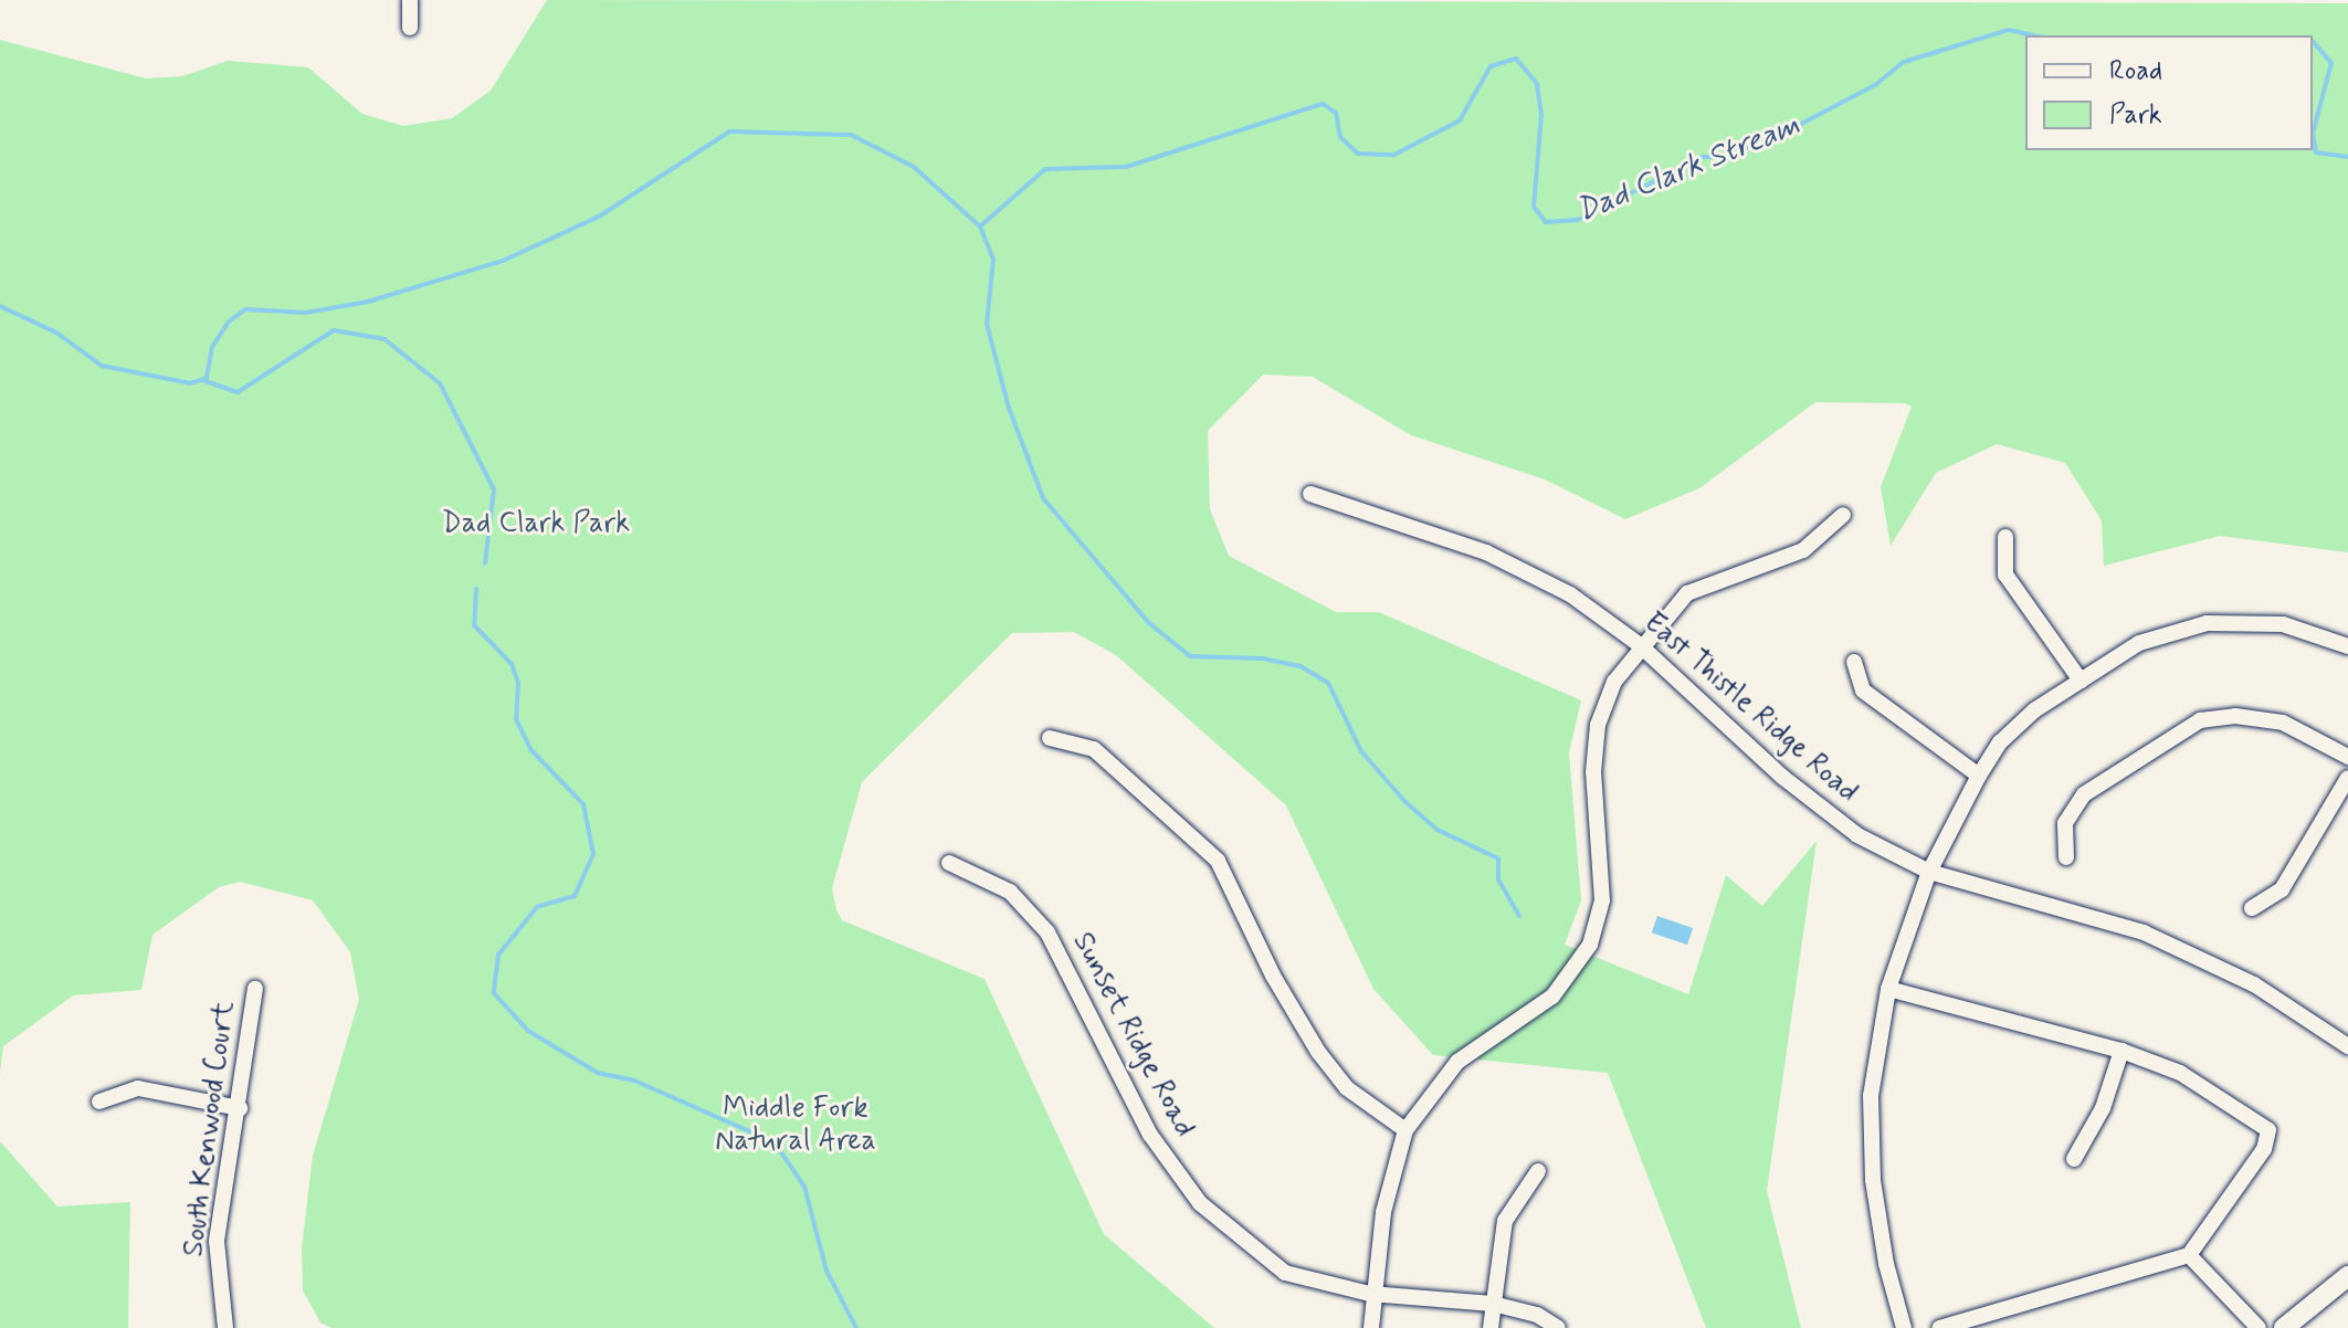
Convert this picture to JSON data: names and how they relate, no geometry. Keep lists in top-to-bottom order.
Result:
{
  "streets": {
    "street": ["East Thistle Ridge Road", "Sunset Ridge Road", "South Kenwood Court"]
  },
  "water": ["Dad Clark Stream"],
  "parks": ["Dad Clark Park", "Middle Fork Natural Area"],
  "legend": ["Road", "Park"]
}
